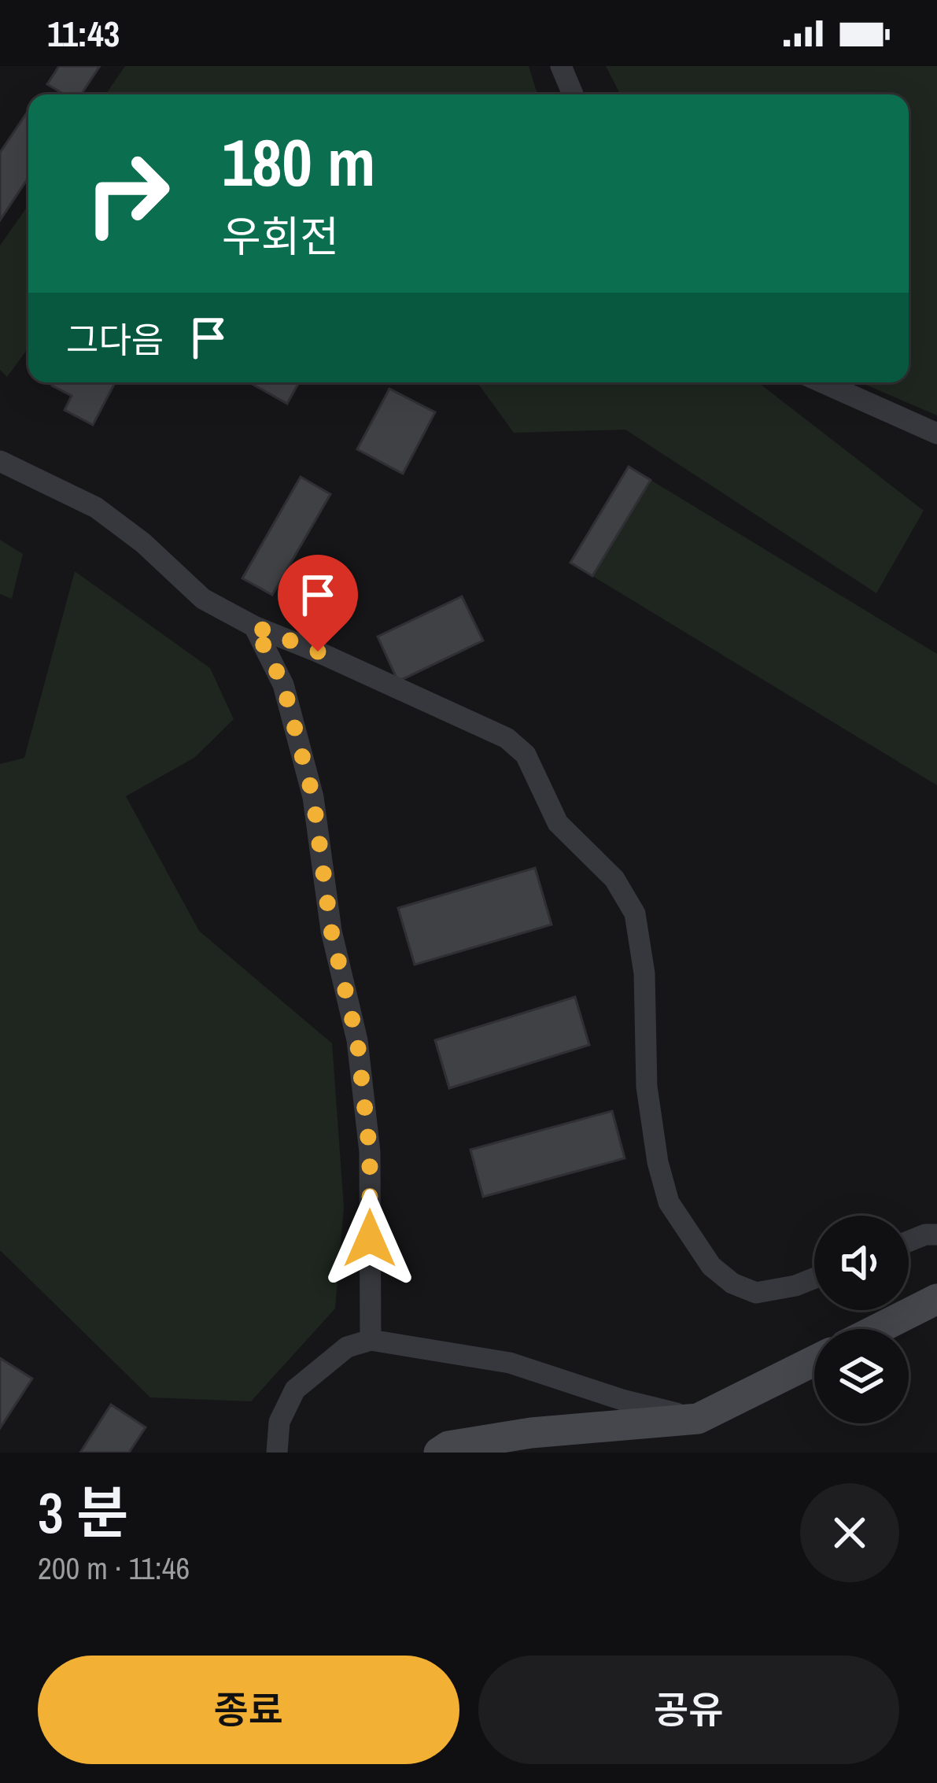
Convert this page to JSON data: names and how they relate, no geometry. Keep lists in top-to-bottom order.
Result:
{
  "page": {
    "status": "11:43",
    "turn": ["180 m", "우회전"],
    "then": "그다음",
    "heading": ["3 분", "200 m · 11:46"],
    "buttons": ["종료", "공유"]
  }
}
